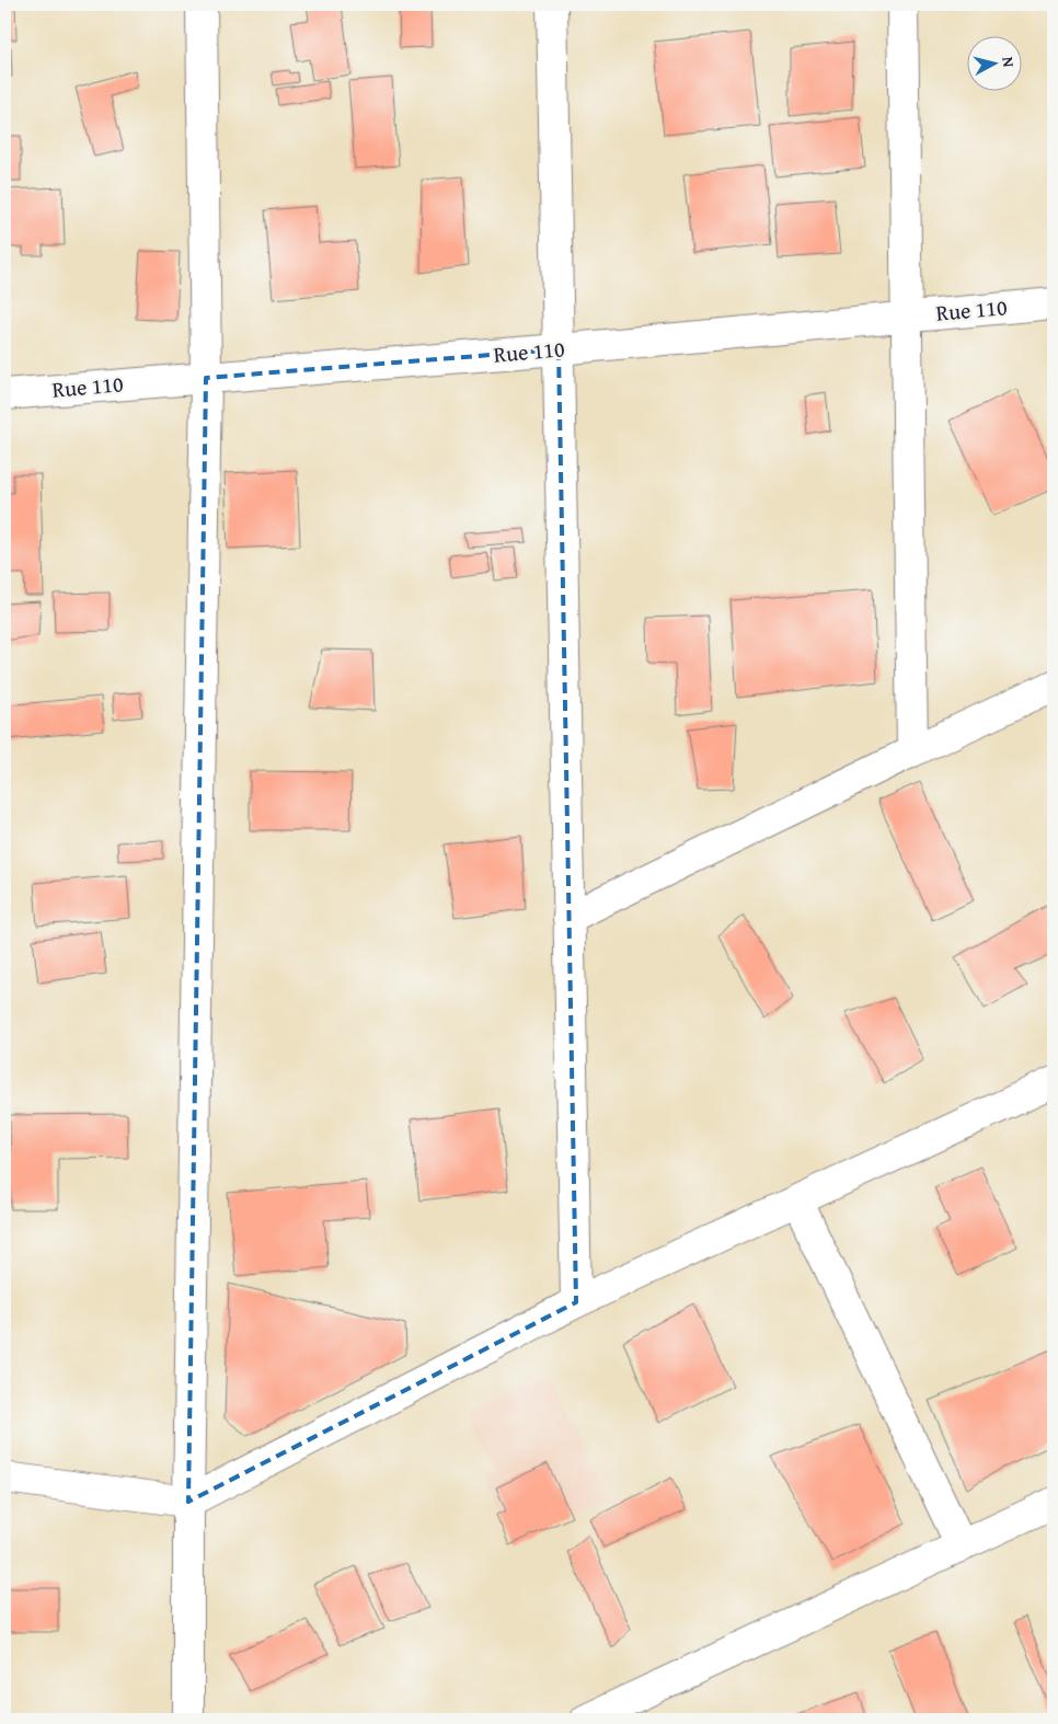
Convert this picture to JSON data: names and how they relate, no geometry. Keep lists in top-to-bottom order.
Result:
{
  "streets": {
    "street": ["Rue 110"]
  },
  "north": "right"
}
